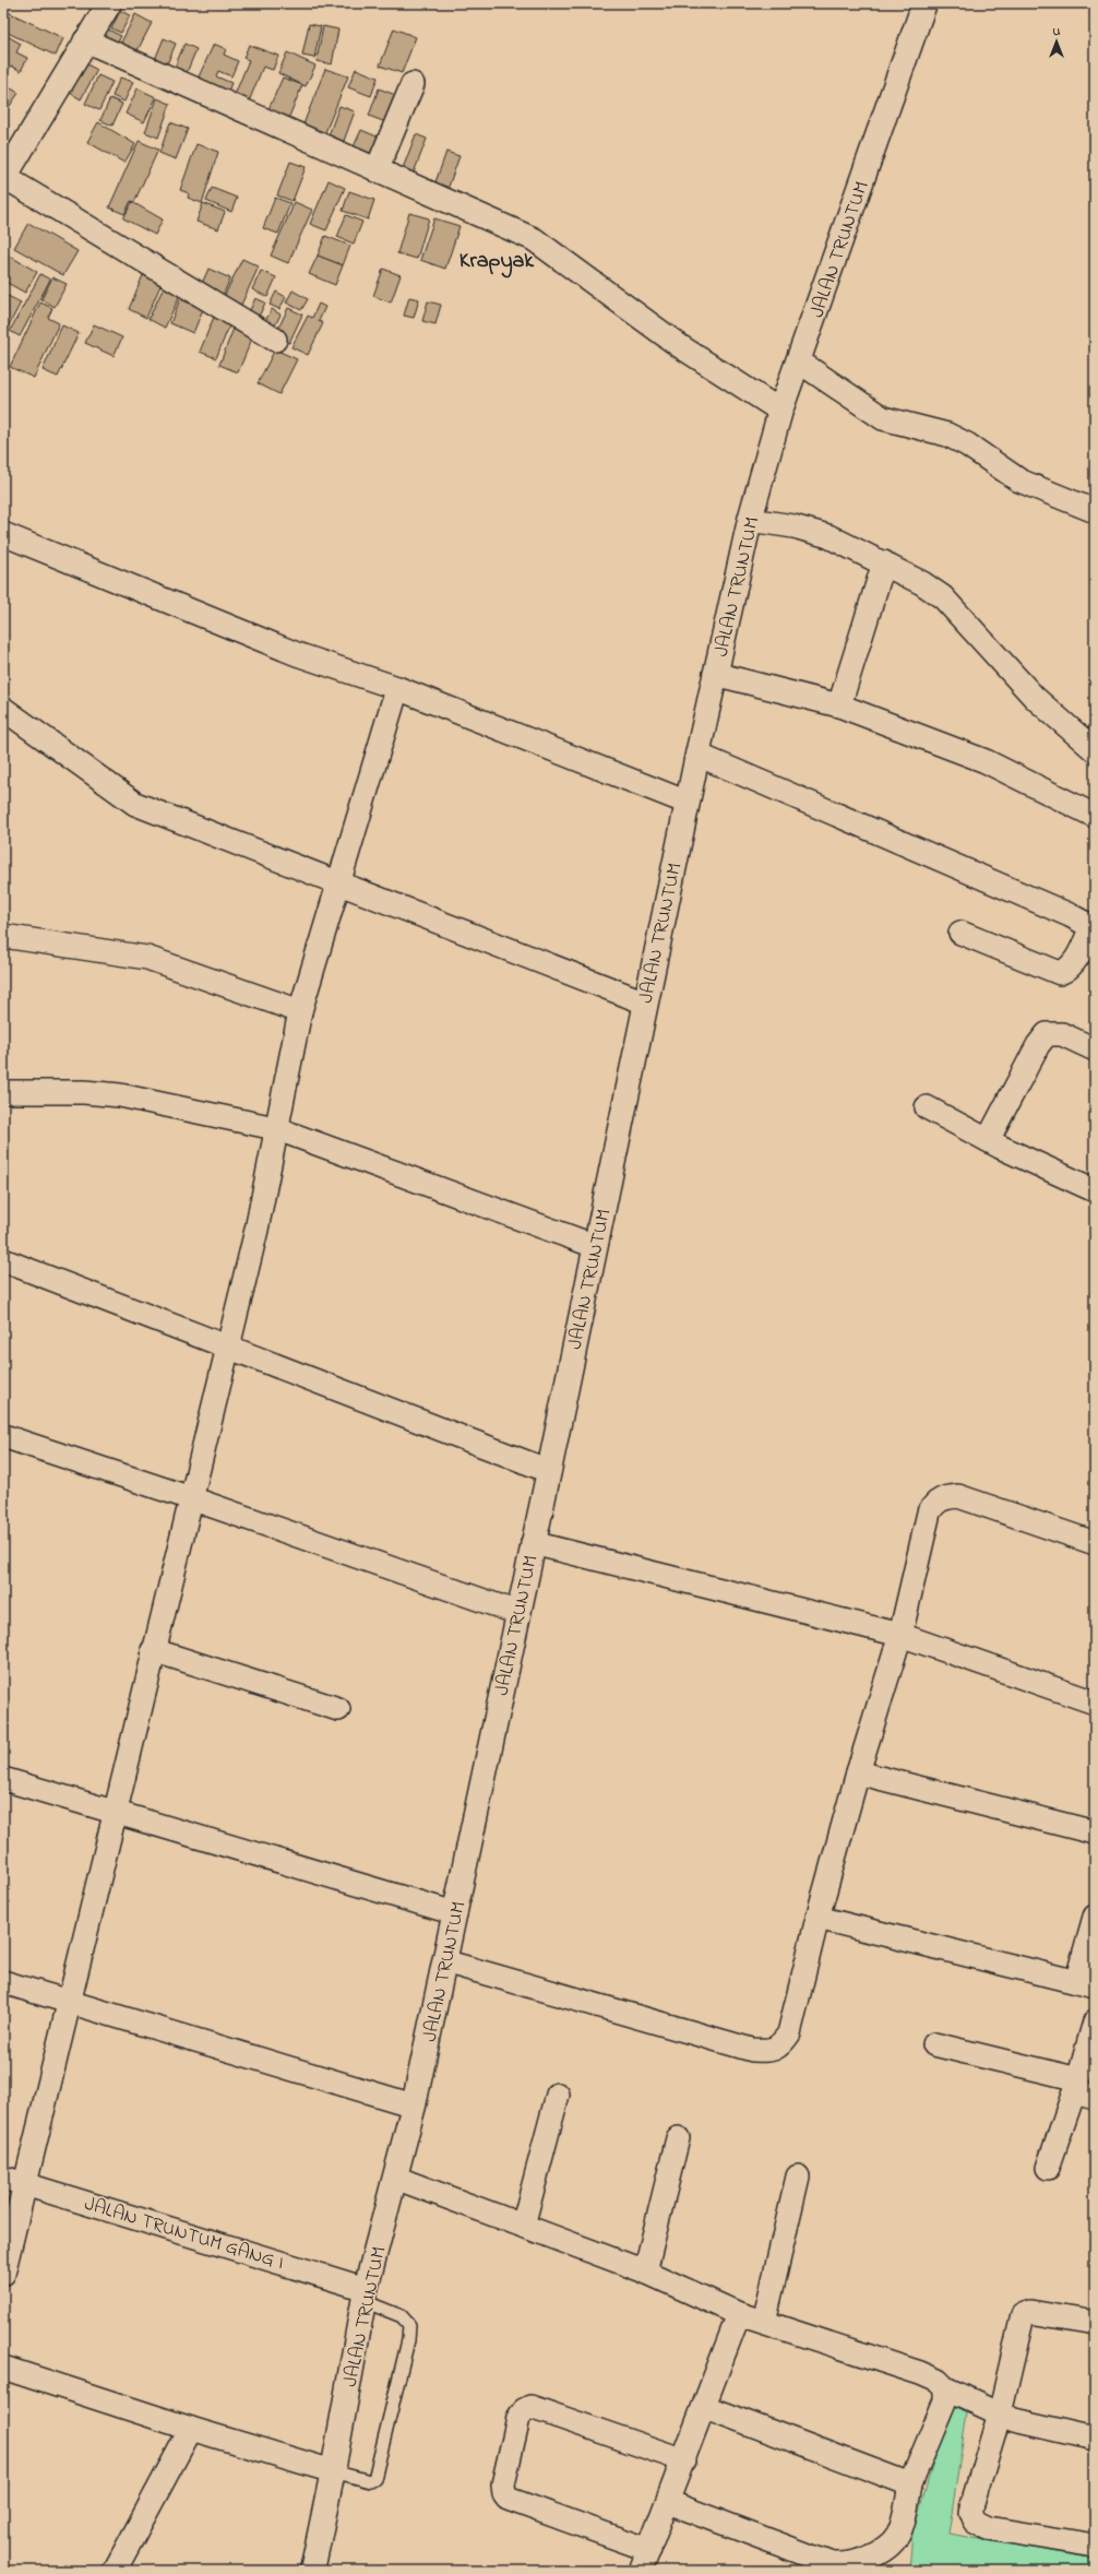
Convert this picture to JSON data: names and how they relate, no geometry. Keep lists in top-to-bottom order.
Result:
{
  "streets": {
    "street": ["JALAN TRUNTUM", "JALAN TRUNTUM GANG I"]
  },
  "crossings": [
    ["JALAN TRUNTUM", "JALAN TRUNTUM GANG I"]
  ],
  "districts": ["Krapyak"],
  "north": "top"
}
